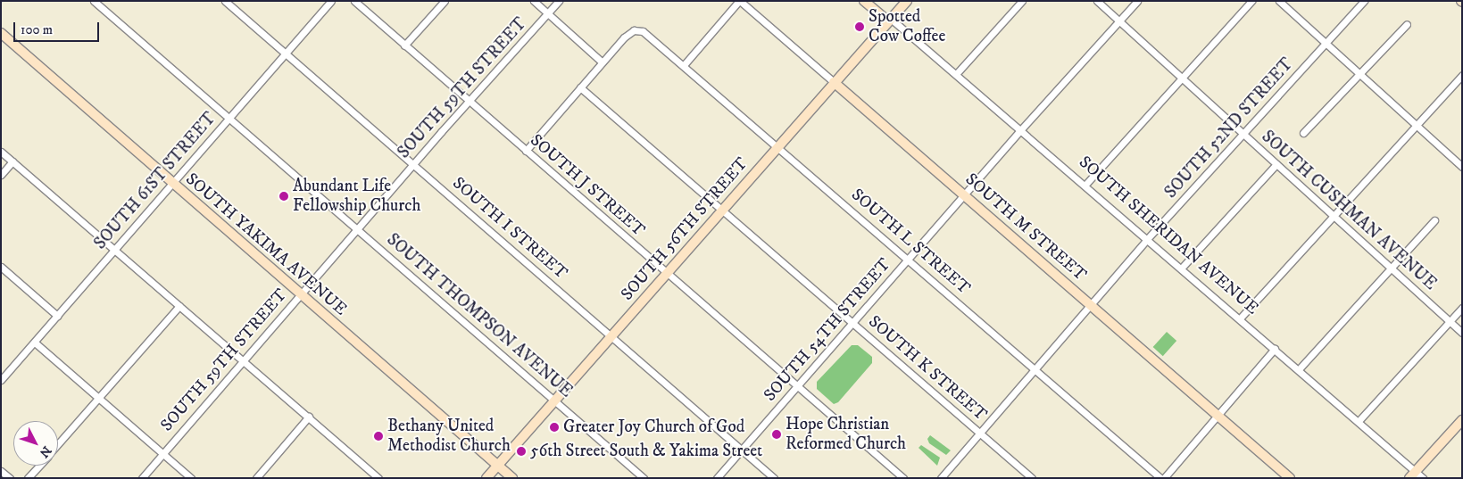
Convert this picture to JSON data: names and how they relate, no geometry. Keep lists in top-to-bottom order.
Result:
{
  "streets": {
    "main road": [
      "SOUTH M STREET",
      "SOUTH 56TH STREET",
      "SOUTH SHERIDAN AVENUE",
      "SOUTH YAKIMA AVENUE"
    ],
    "street": [
      "SOUTH 59TH STREET",
      "SOUTH 52ND STREET",
      "SOUTH 61ST STREET",
      "SOUTH J STREET",
      "SOUTH CUSHMAN AVENUE",
      "SOUTH I STREET",
      "SOUTH L STREET",
      "SOUTH THOMPSON AVENUE",
      "SOUTH 54TH STREET",
      "SOUTH K STREET"
    ]
  },
  "crossings": [
    ["SOUTH 59TH STREET", "SOUTH J STREET"],
    ["SOUTH 59TH STREET", "SOUTH I STREET"],
    ["SOUTH 59TH STREET", "SOUTH YAKIMA AVENUE"],
    ["SOUTH 59TH STREET", "SOUTH THOMPSON AVENUE"],
    ["SOUTH 52ND STREET", "SOUTH CUSHMAN AVENUE"],
    ["SOUTH 52ND STREET", "SOUTH M STREET"],
    ["SOUTH 52ND STREET", "SOUTH SHERIDAN AVENUE"],
    ["SOUTH 52ND STREET", "SOUTH L STREET"],
    ["SOUTH 52ND STREET", "SOUTH K STREET"],
    ["SOUTH 61ST STREET", "SOUTH I STREET"],
    ["SOUTH 61ST STREET", "SOUTH YAKIMA AVENUE"],
    ["SOUTH 61ST STREET", "SOUTH THOMPSON AVENUE"],
    ["SOUTH J STREET", "SOUTH 56TH STREET"],
    ["SOUTH J STREET", "SOUTH 54TH STREET"],
    ["SOUTH CUSHMAN AVENUE", "SOUTH 54TH STREET"],
    ["SOUTH M STREET", "SOUTH 56TH STREET"],
    ["SOUTH M STREET", "SOUTH 54TH STREET"],
    ["SOUTH I STREET", "SOUTH 56TH STREET"],
    ["SOUTH I STREET", "SOUTH 54TH STREET"],
    ["SOUTH 56TH STREET", "SOUTH SHERIDAN AVENUE"],
    ["SOUTH 56TH STREET", "SOUTH L STREET"],
    ["SOUTH 56TH STREET", "SOUTH YAKIMA AVENUE"],
    ["SOUTH 56TH STREET", "SOUTH THOMPSON AVENUE"],
    ["SOUTH 56TH STREET", "SOUTH K STREET"],
    ["SOUTH SHERIDAN AVENUE", "SOUTH 54TH STREET"],
    ["SOUTH L STREET", "SOUTH 54TH STREET"],
    ["SOUTH 54TH STREET", "SOUTH K STREET"]
  ],
  "places": [
    "Spotted Cow Coffee",
    "Abundant Life Fellowship Church",
    "Greater Joy Church of God",
    "Hope Christian Reformed Church",
    "Bethany United Methodist Church",
    "56th Street South & Yakima Street"
  ],
  "scale_bar": "100 m",
  "north": "bottom right"
}
